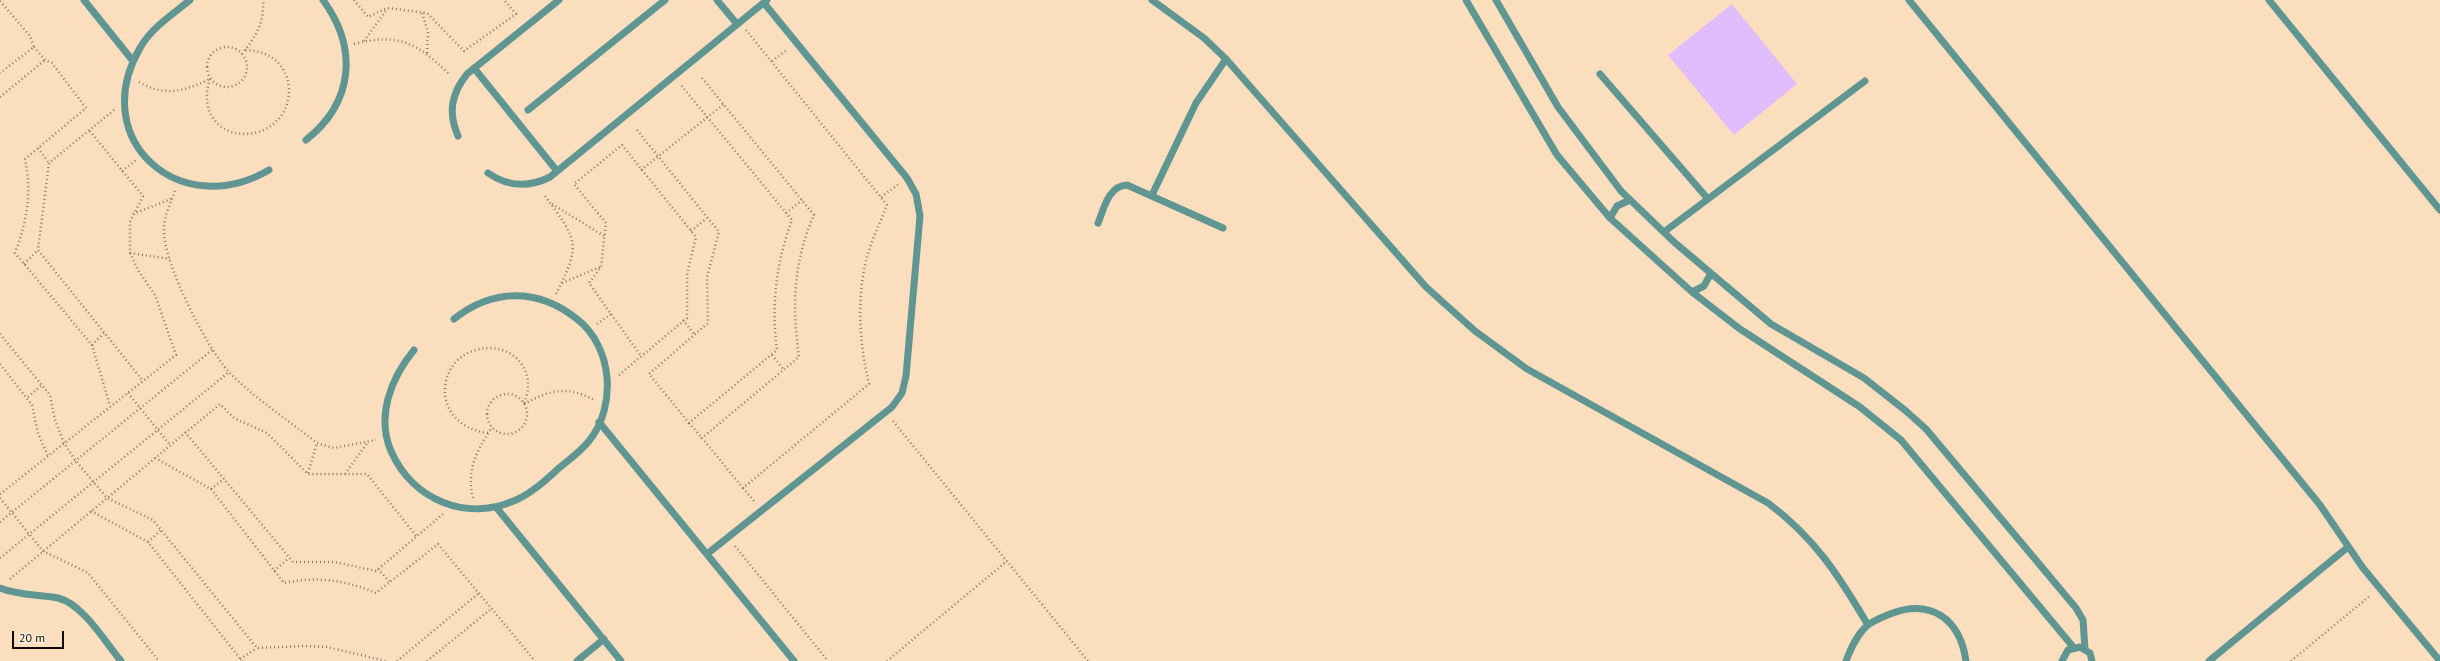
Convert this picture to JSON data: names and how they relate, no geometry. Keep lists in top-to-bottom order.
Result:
{
  "scale_bar": "20 m"
}
